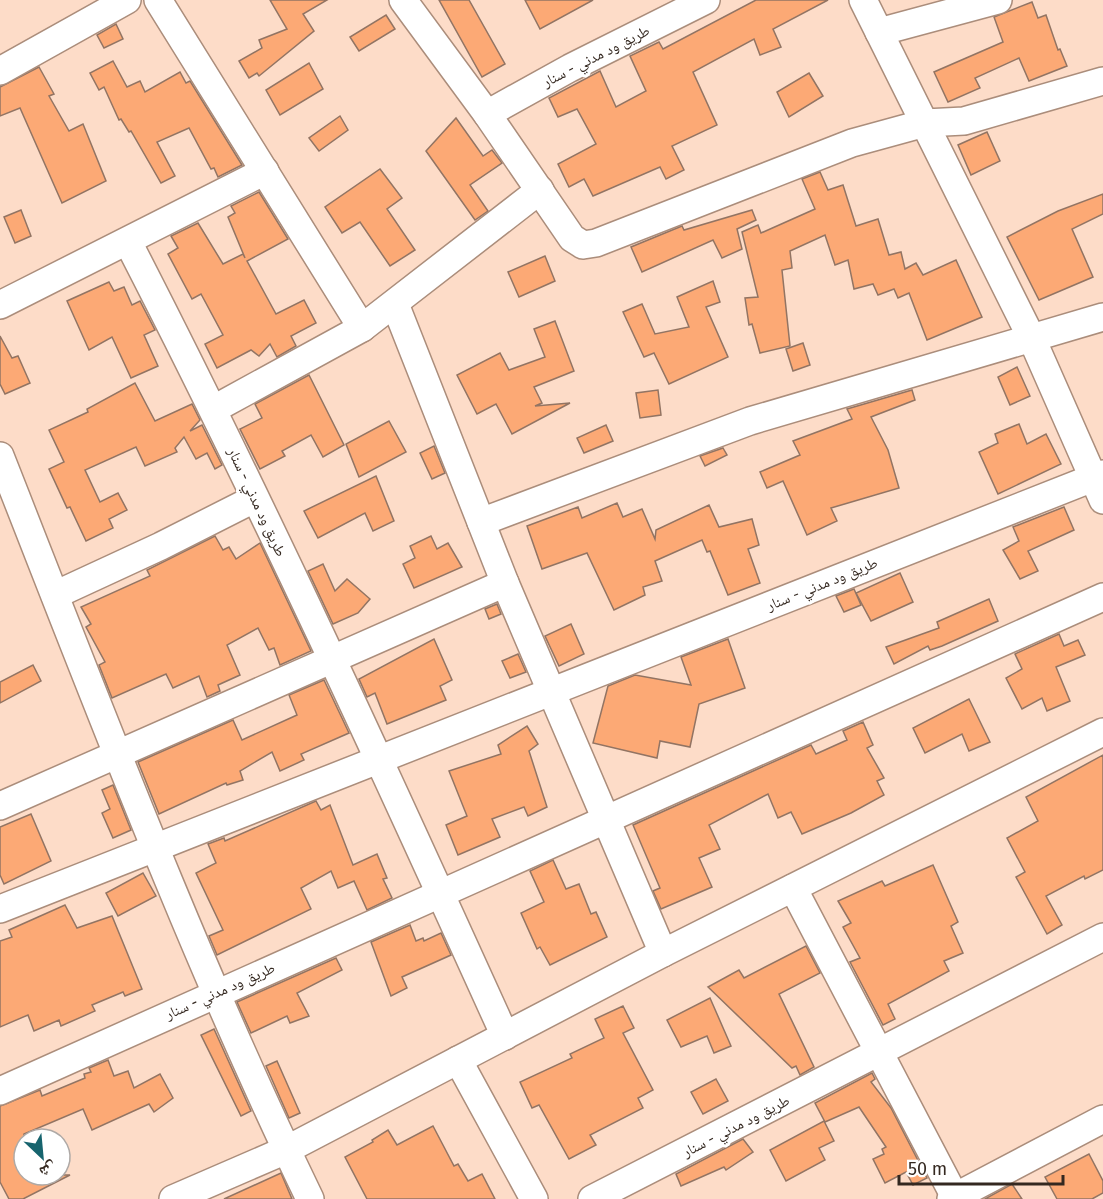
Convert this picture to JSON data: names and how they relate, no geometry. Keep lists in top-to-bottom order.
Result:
{
  "streets": {
    "street": ["طريق ود مدني - سنار"]
  },
  "scale_bar": "50 m",
  "north": "bottom right"
}
